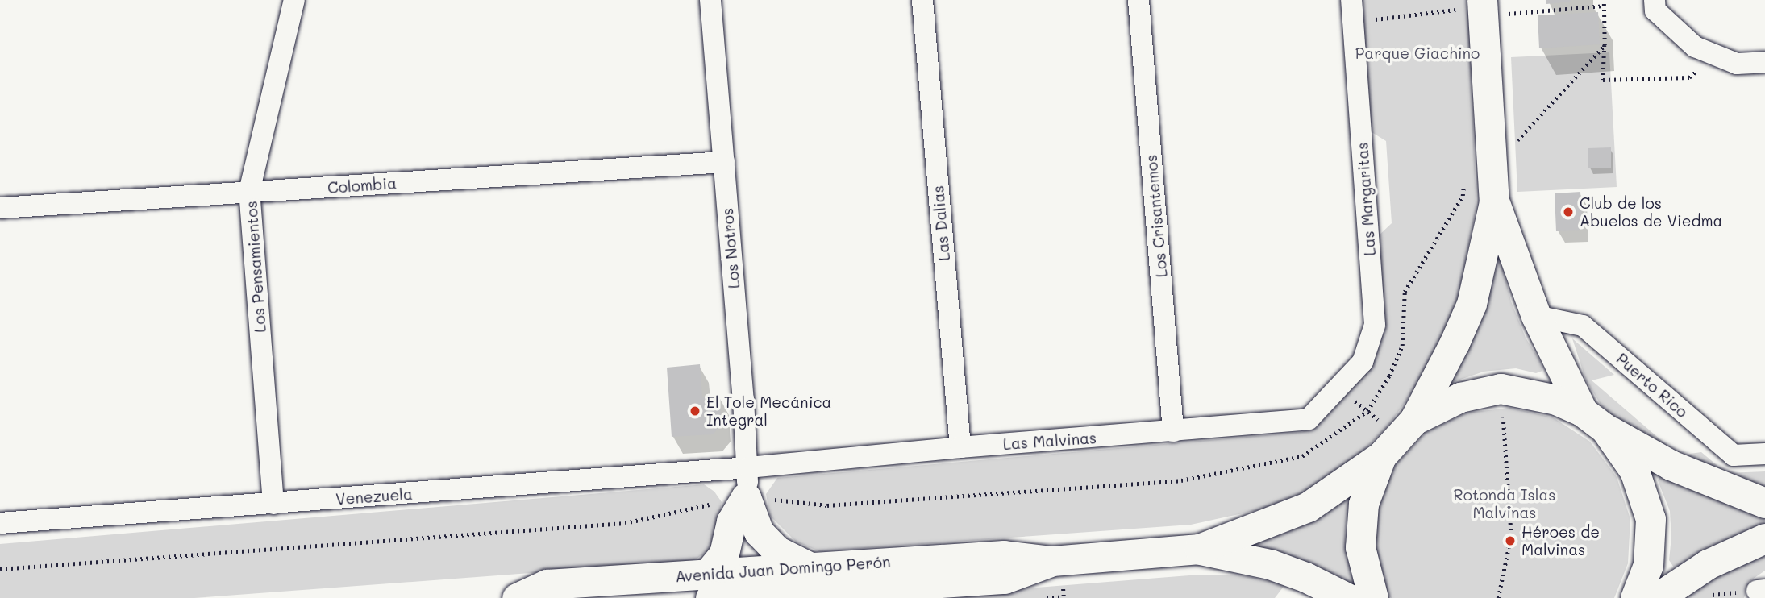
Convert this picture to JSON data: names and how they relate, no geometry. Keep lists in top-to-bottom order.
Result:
{
  "streets": {
    "main road": ["Avenida Juan Domingo Perón"],
    "street": [
      "Colombia",
      "Las Margaritas",
      "Los Crisantemos",
      "Las Dalias",
      "Los Notros",
      "Los Pensamientos",
      "Puerto Rico",
      "Las Malvinas",
      "Venezuela"
    ]
  },
  "crossings": [
    ["Colombia", "Los Notros"],
    ["Colombia", "Los Pensamientos"],
    ["Las Margaritas", "Las Malvinas"],
    ["Los Crisantemos", "Las Malvinas"],
    ["Las Dalias", "Las Malvinas"],
    ["Los Notros", "Las Malvinas"],
    ["Los Notros", "Venezuela"],
    ["Los Pensamientos", "Venezuela"],
    ["Las Malvinas", "Venezuela"]
  ],
  "parks": ["Parque Giachino", "Rotonda Islas Malvinas"],
  "places": ["Club de los Abuelos de Viedma", "El Tole Mecánica Integral", "Héroes de Malvinas"]
}
